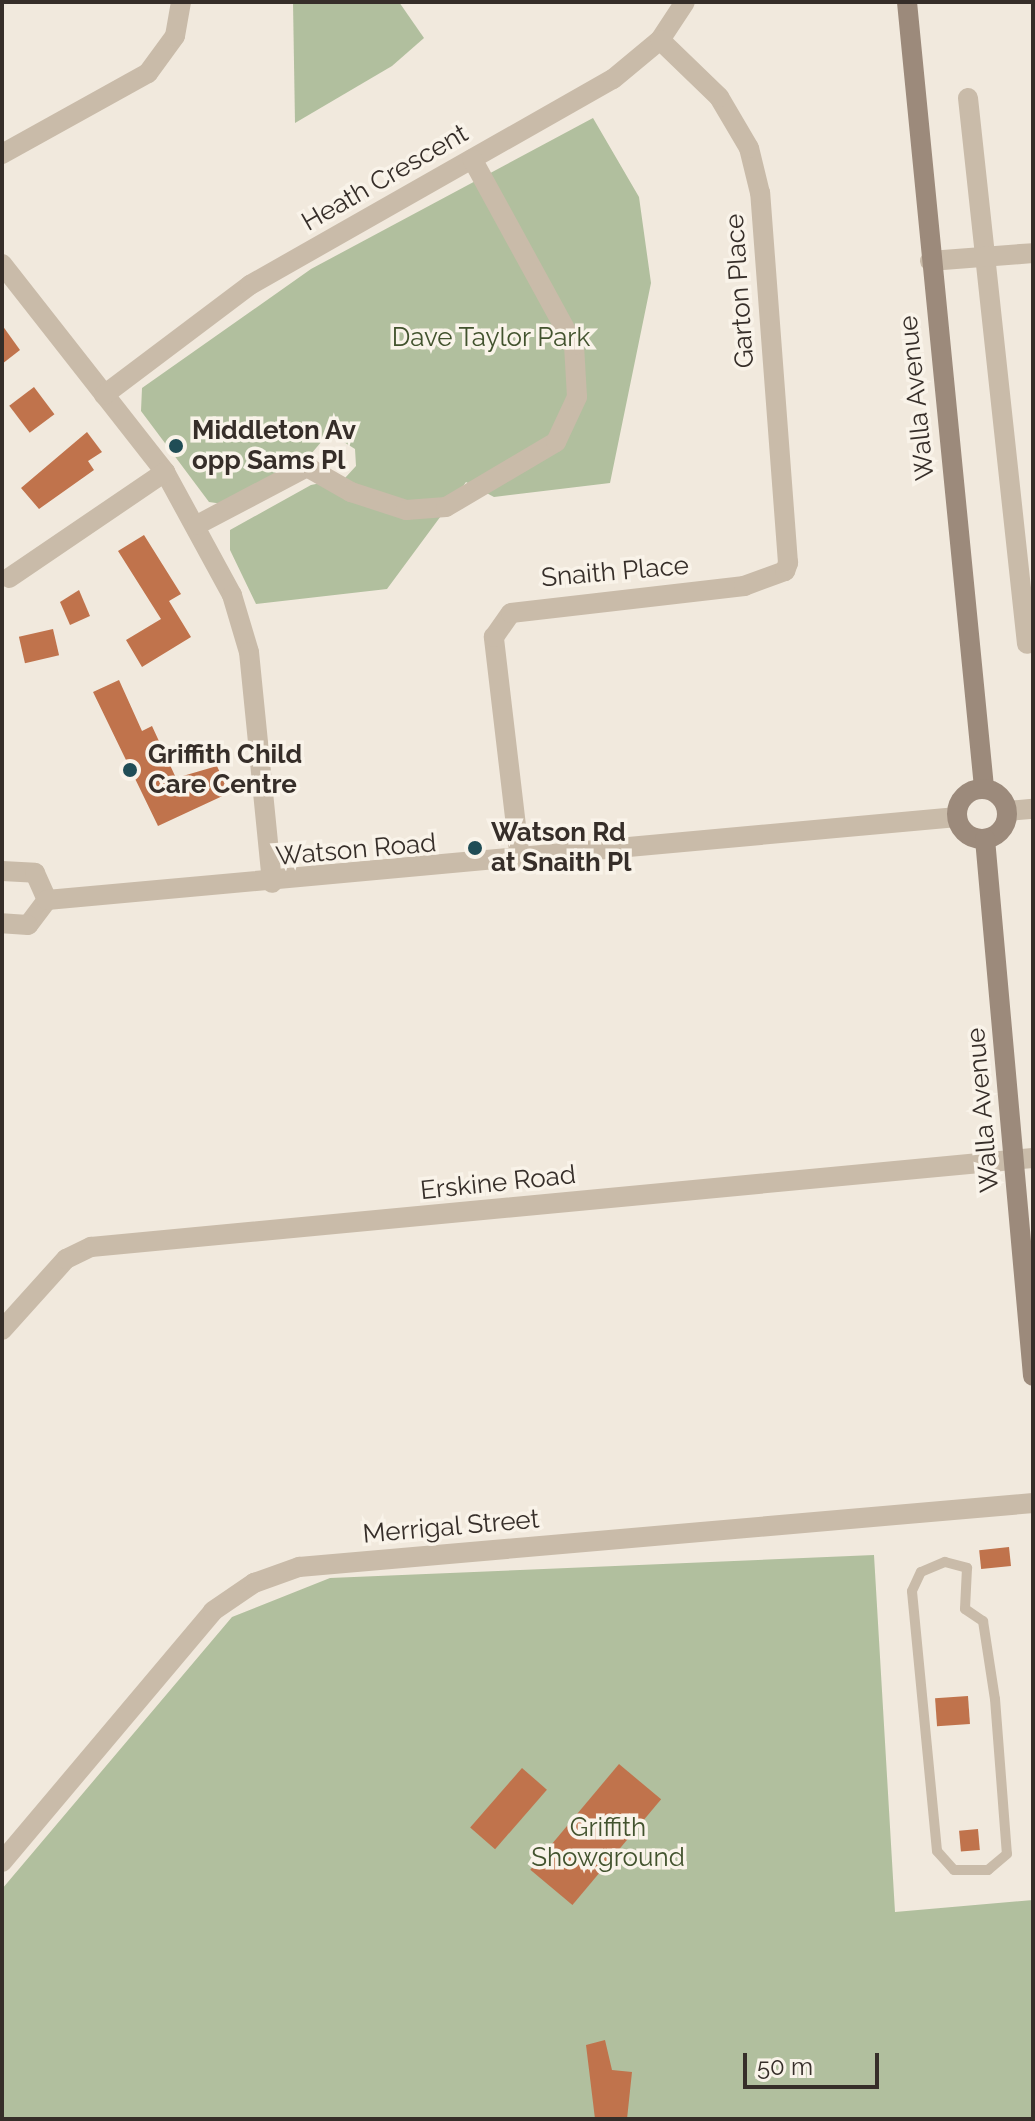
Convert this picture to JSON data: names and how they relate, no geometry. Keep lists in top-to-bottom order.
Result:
{
  "streets": {
    "street": [
      "Heath Crescent",
      "Garton Place",
      "Walla Avenue",
      "Snaith Place",
      "Watson Road",
      "Erskine Road",
      "Merrigal Street"
    ]
  },
  "crossings": [
    ["Heath Crescent", "Garton Place"],
    ["Garton Place", "Snaith Place"],
    ["Walla Avenue", "Watson Road"],
    ["Walla Avenue", "Erskine Road"],
    ["Snaith Place", "Watson Road"]
  ],
  "parks": ["Dave Taylor Park", "Griffith Showground"],
  "places": ["Middleton Av opp Sams Pl", "Griffith Child Care Centre", "Watson Rd at Snaith Pl"],
  "scale_bar": "50 m"
}
